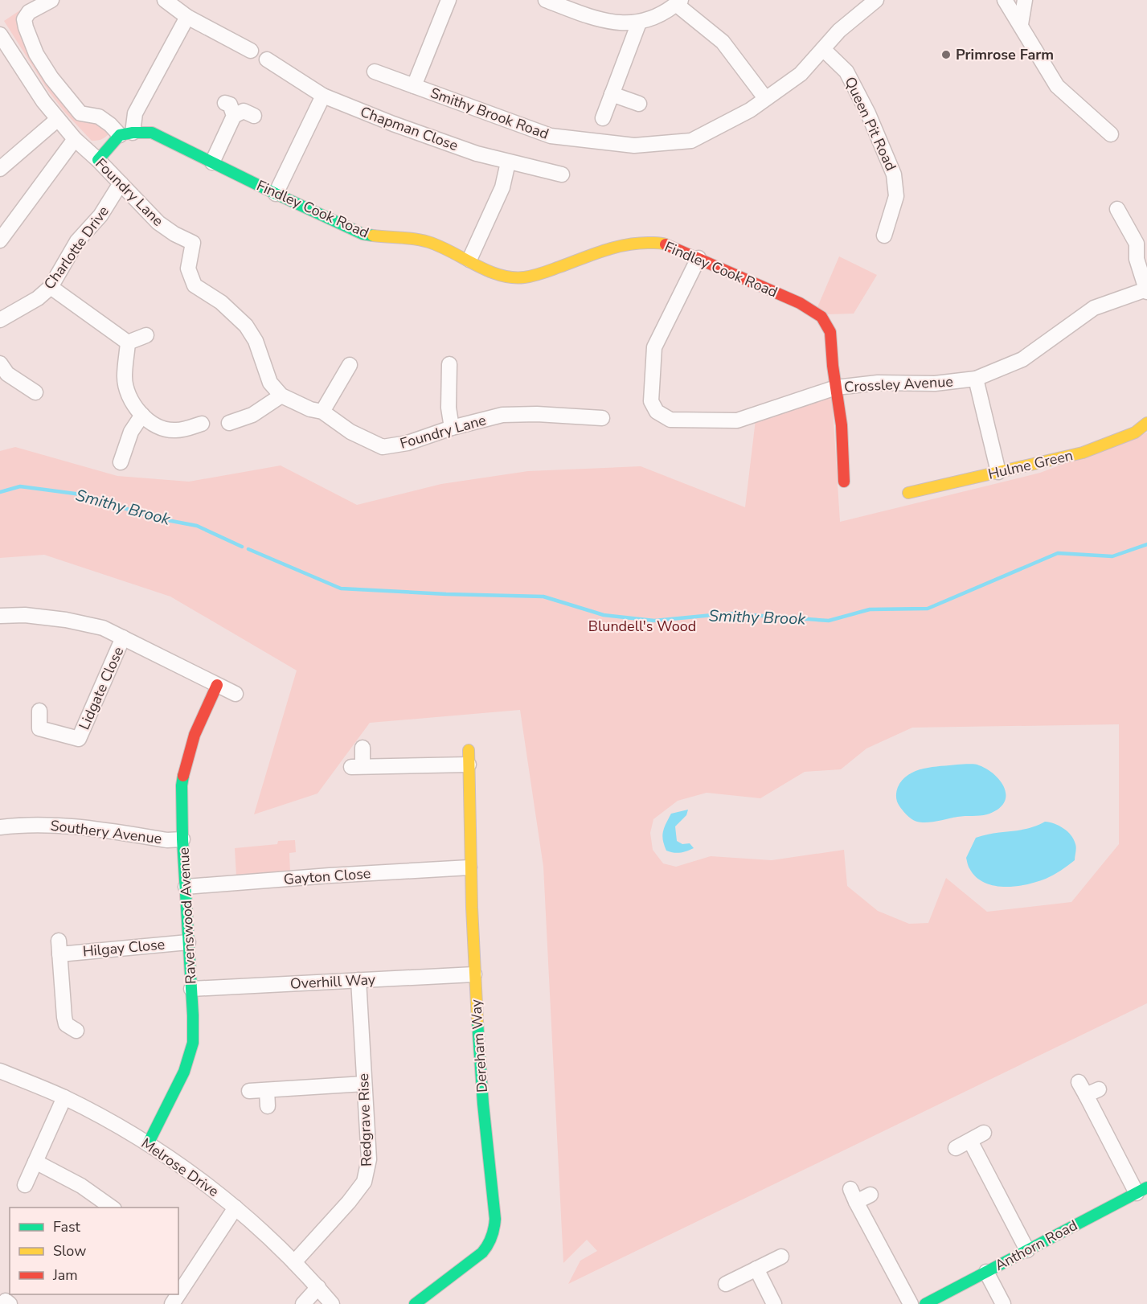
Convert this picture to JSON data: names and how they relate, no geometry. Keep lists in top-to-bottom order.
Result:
{
  "streets": {
    "street": [
      "Smithy Brook Road",
      "Queen Pit Road",
      "Chapman Close",
      "Foundry Lane",
      "Findley Cook Road",
      "Charlotte Drive",
      "Crossley Avenue",
      "Hulme Green",
      "Lidgate Close",
      "Southery Avenue",
      "Gayton Close",
      "Ravenswood Avenue",
      "Hilgay Close",
      "Overhill Way",
      "Dereham Way",
      "Redgrave Rise",
      "Melrose Drive",
      "Anthorn Road"
    ]
  },
  "crossings": [
    ["Smithy Brook Road", "Queen Pit Road"],
    ["Foundry Lane", "Charlotte Drive"],
    ["Findley Cook Road", "Crossley Avenue"],
    ["Southery Avenue", "Ravenswood Avenue"],
    ["Gayton Close", "Ravenswood Avenue"],
    ["Gayton Close", "Dereham Way"],
    ["Ravenswood Avenue", "Hilgay Close"],
    ["Ravenswood Avenue", "Overhill Way"],
    ["Ravenswood Avenue", "Melrose Drive"],
    ["Overhill Way", "Dereham Way"],
    ["Overhill Way", "Redgrave Rise"],
    ["Redgrave Rise", "Melrose Drive"]
  ],
  "water": ["Smithy Brook"],
  "parks": ["Blundell's Wood"],
  "places": ["Primrose Farm"],
  "legend": ["Fast", "Slow", "Jam"]
}
